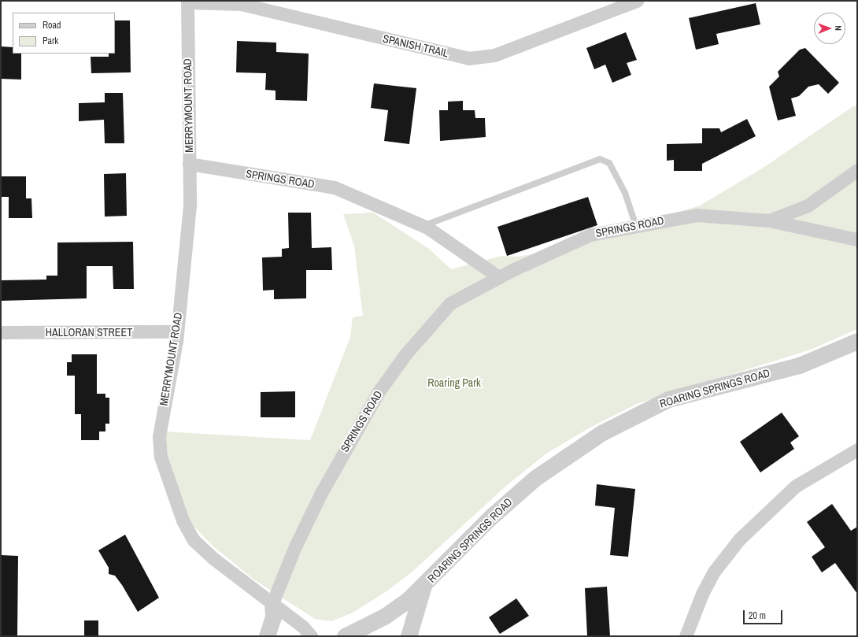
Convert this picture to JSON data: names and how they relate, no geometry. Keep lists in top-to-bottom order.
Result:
{
  "streets": {
    "street": [
      "SPANISH TRAIL",
      "MERRYMOUNT ROAD",
      "SPRINGS ROAD",
      "HALLORAN STREET",
      "ROARING SPRINGS ROAD"
    ]
  },
  "crossings": [
    ["SPANISH TRAIL", "MERRYMOUNT ROAD"],
    ["MERRYMOUNT ROAD", "SPRINGS ROAD"],
    ["MERRYMOUNT ROAD", "HALLORAN STREET"]
  ],
  "parks": ["Roaring Park"],
  "legend": ["Road", "Park"],
  "scale_bar": "20 m",
  "north": "right"
}
